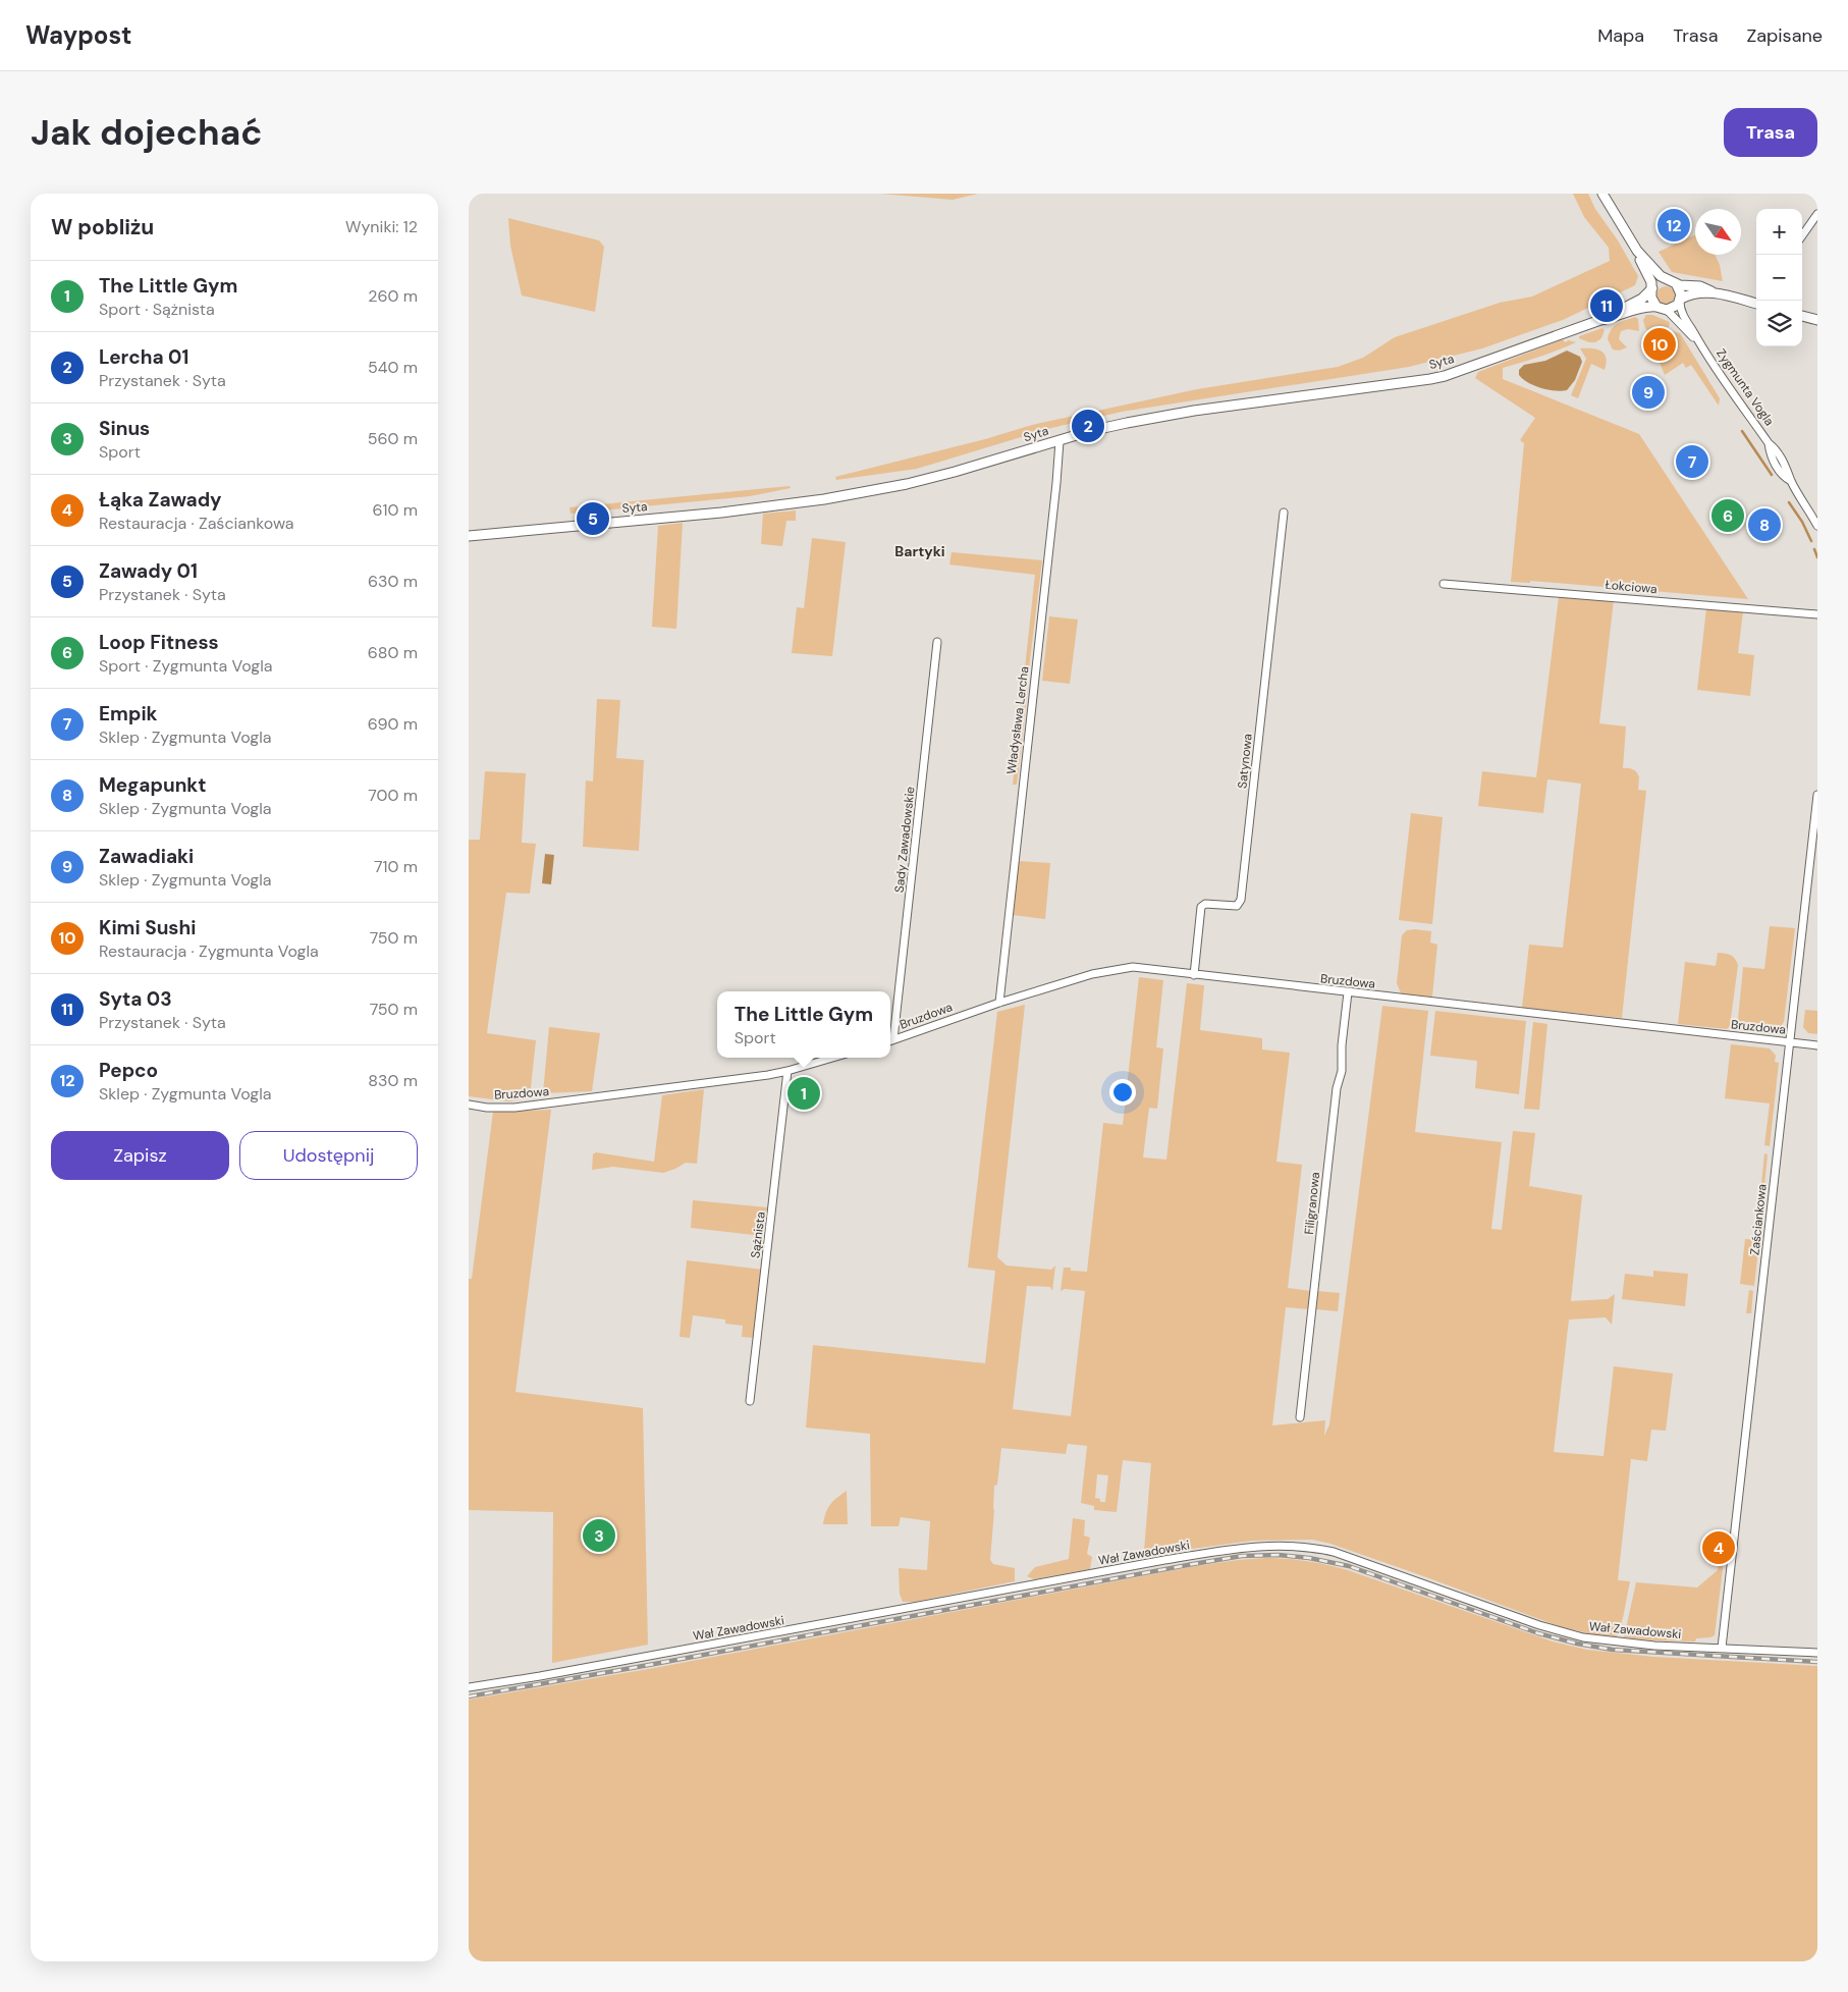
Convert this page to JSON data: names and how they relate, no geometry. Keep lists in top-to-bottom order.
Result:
{
  "streets": {
    "street": [
      "Syta",
      "Zygmunta Vogla",
      "Łokciowa",
      "Władysława Lercha",
      "Satynowa",
      "Sady Zawadowskie",
      "Bruzdowa",
      "Filigranowa",
      "Zaściankowa",
      "Sążnista",
      "Wał Zawadowski"
    ]
  },
  "crossings": [
    ["Syta", "Zygmunta Vogla"],
    ["Syta", "Władysława Lercha"],
    ["Władysława Lercha", "Bruzdowa"],
    ["Satynowa", "Bruzdowa"],
    ["Sady Zawadowskie", "Bruzdowa"],
    ["Bruzdowa", "Filigranowa"],
    ["Bruzdowa", "Zaściankowa"],
    ["Bruzdowa", "Sążnista"],
    ["Zaściankowa", "Wał Zawadowski"]
  ],
  "districts": ["Bartyki"],
  "north": "bottom right",
  "page": {
    "header": "Waypost",
    "nav": ["Mapa", "Trasa", "Zapisane"],
    "buttons": [
      "Trasa",
      ["Zapisz", "Udostępnij"]
    ],
    "title": "Jak dojechać",
    "heading": ["W pobliżu", "Wyniki: 12"],
    "pins": [
      "12",
      "11",
      "10",
      "9",
      "2",
      "7",
      "6",
      "5",
      "8",
      "1",
      "3",
      "4"
    ],
    "map_buttons": ["+", "−"],
    "list": [
      {
        "mark": "1",
        "name": "The Little Gym",
        "note": "Sport · Sążnista",
        "value": "260 m"
      },
      {
        "mark": "2",
        "name": "Lercha 01",
        "note": "Przystanek · Syta",
        "value": "540 m"
      },
      {
        "mark": "3",
        "name": "Sinus",
        "note": "Sport",
        "value": "560 m"
      },
      {
        "mark": "4",
        "name": "Łąka Zawady",
        "note": "Restauracja · Zaściankowa",
        "value": "610 m"
      },
      {
        "mark": "5",
        "name": "Zawady 01",
        "note": "Przystanek · Syta",
        "value": "630 m"
      },
      {
        "mark": "6",
        "name": "Loop Fitness",
        "note": "Sport · Zygmunta Vogla",
        "value": "680 m"
      },
      {
        "mark": "7",
        "name": "Empik",
        "note": "Sklep · Zygmunta Vogla",
        "value": "690 m"
      },
      {
        "mark": "8",
        "name": "Megapunkt",
        "note": "Sklep · Zygmunta Vogla",
        "value": "700 m"
      },
      {
        "mark": "9",
        "name": "Zawadiaki",
        "note": "Sklep · Zygmunta Vogla",
        "value": "710 m"
      },
      {
        "mark": "10",
        "name": "Kimi Sushi",
        "note": "Restauracja · Zygmunta Vogla",
        "value": "750 m"
      },
      {
        "mark": "11",
        "name": "Syta 03",
        "note": "Przystanek · Syta",
        "value": "750 m"
      },
      {
        "mark": "12",
        "name": "Pepco",
        "note": "Sklep · Zygmunta Vogla",
        "value": "830 m"
      }
    ],
    "popup": ["The Little Gym", "Sport"]
  }
}
